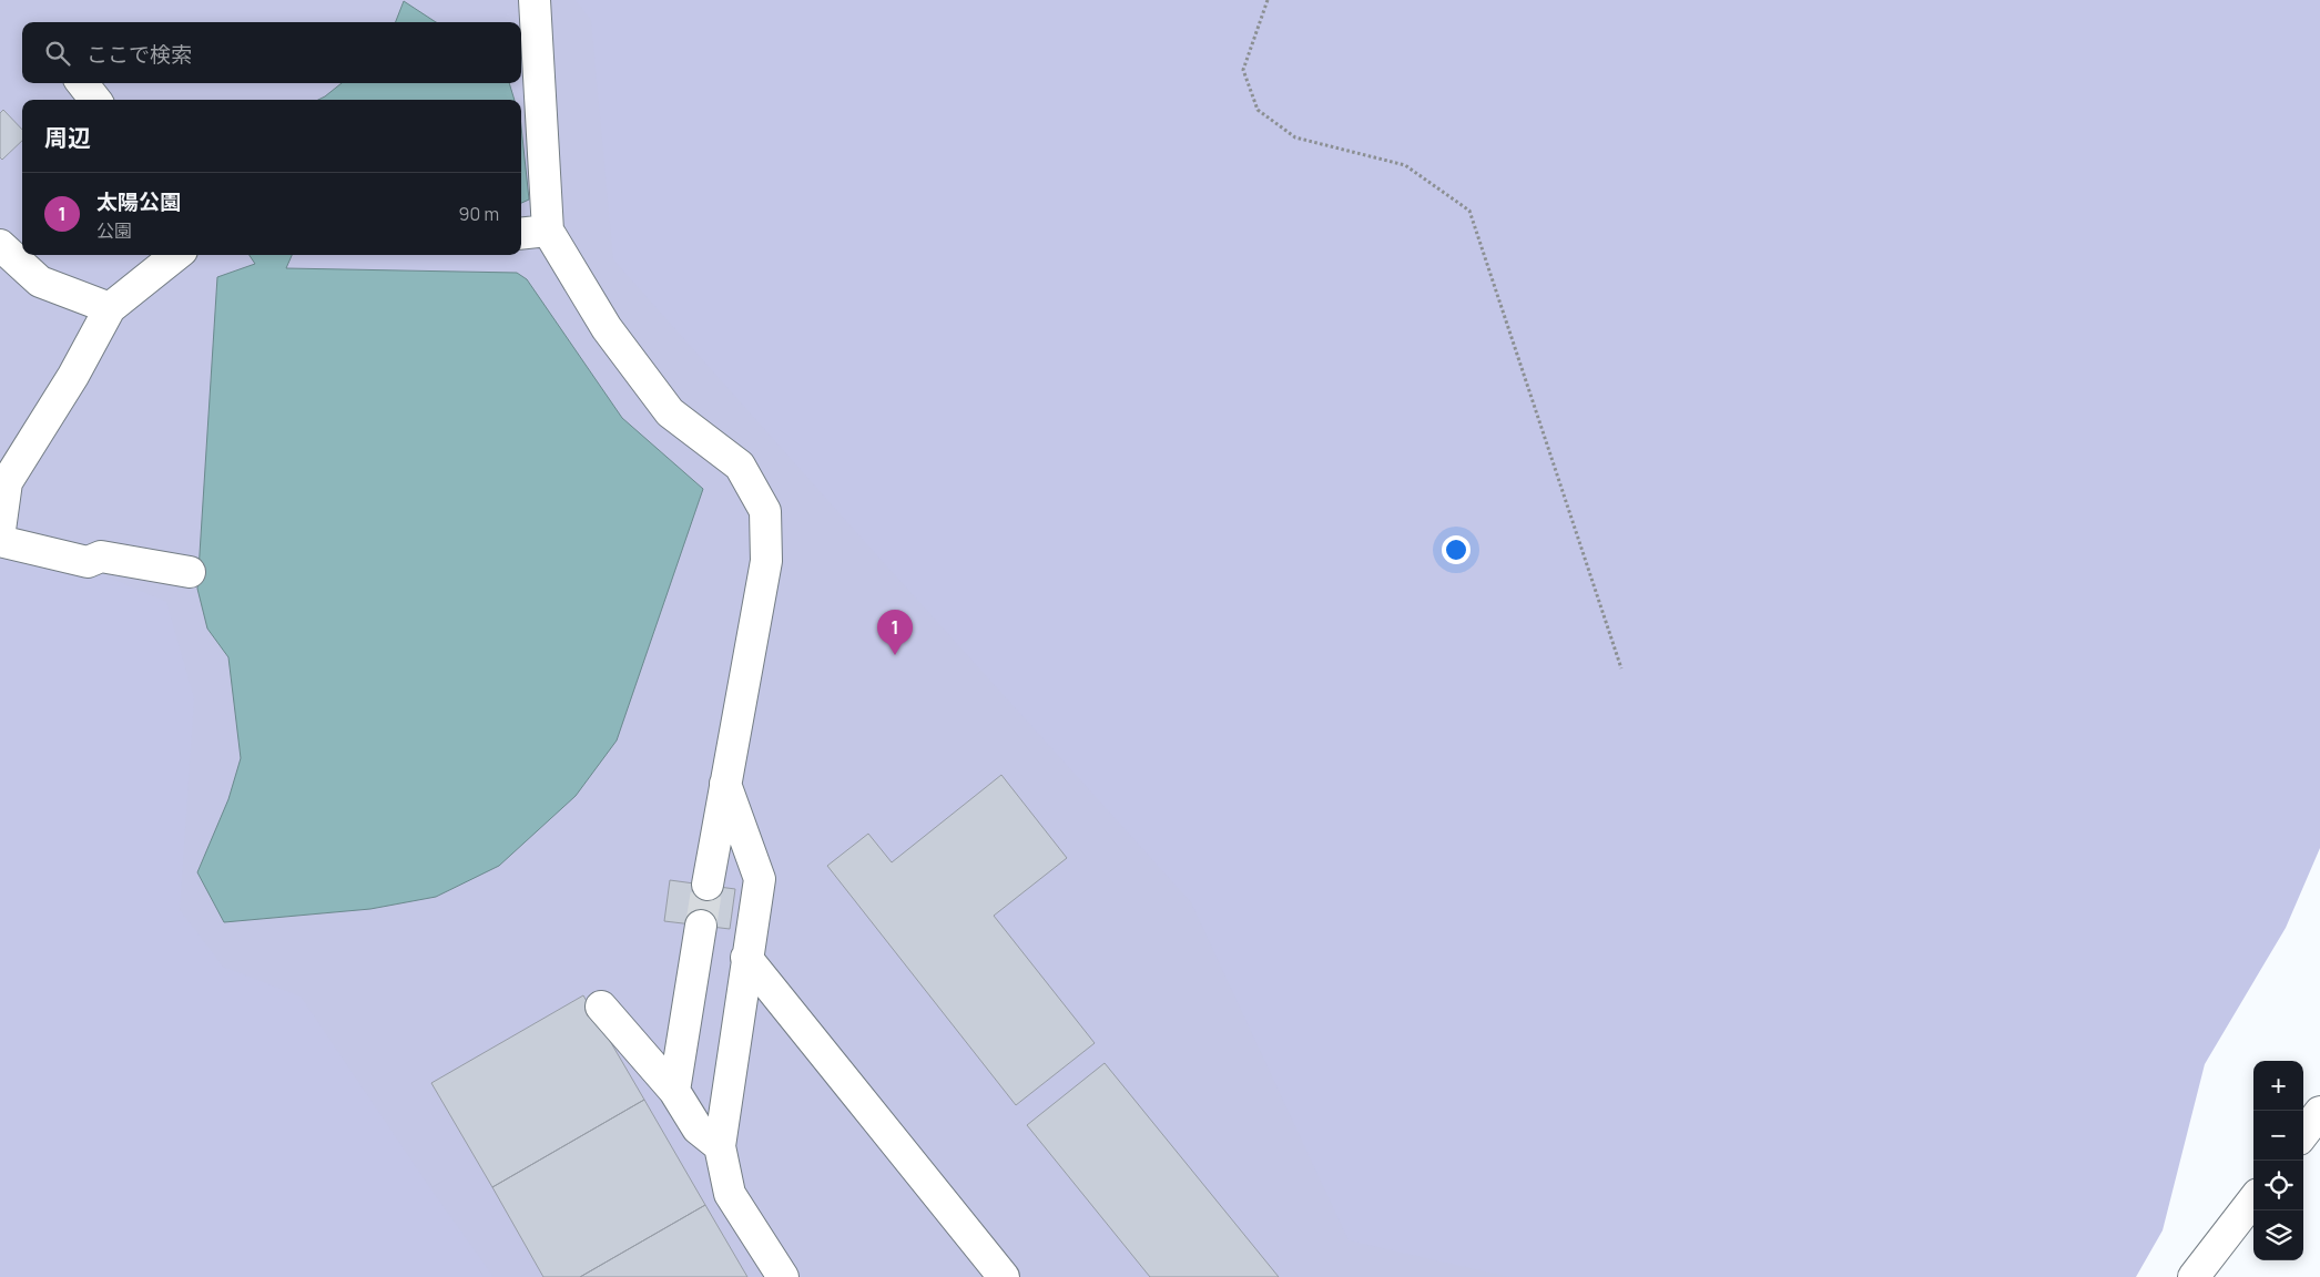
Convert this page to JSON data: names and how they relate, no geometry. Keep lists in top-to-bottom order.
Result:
{
  "page": {
    "search": "ここで検索",
    "heading": "周辺",
    "list": [
      {
        "mark": "1",
        "name": "太陽公園",
        "note": "公園",
        "value": "90 m"
      }
    ],
    "pins": "1",
    "map_buttons": ["+", "−"]
  }
}
